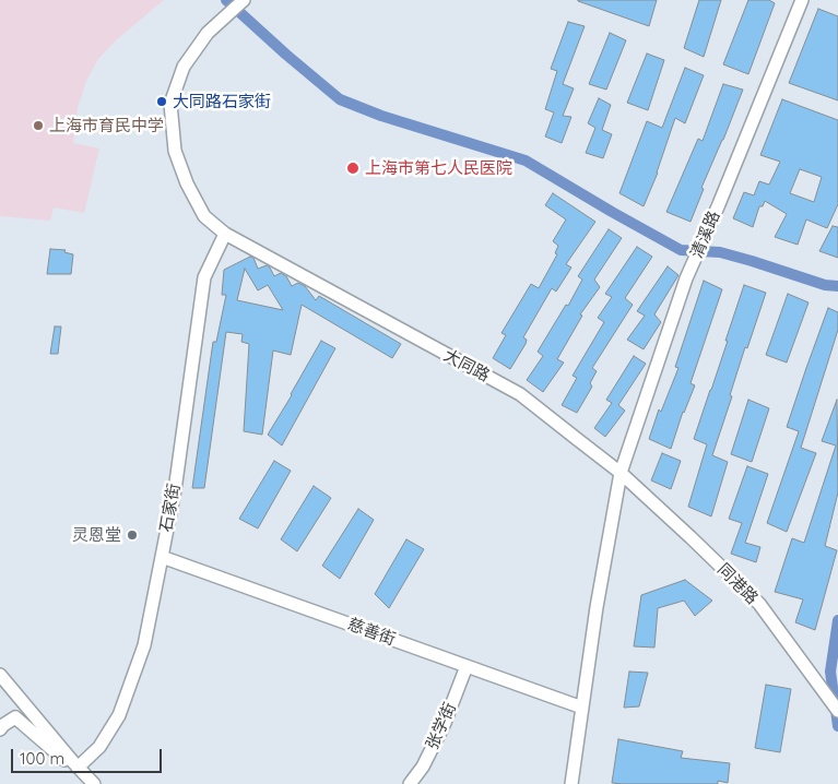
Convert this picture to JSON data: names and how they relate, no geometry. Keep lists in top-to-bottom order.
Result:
{
  "streets": {
    "street": [
      "清溪路",
      "大同路",
      "石家街",
      "同港路",
      "慈善街",
      "张学街"
    ]
  },
  "crossings": [
    ["清溪路", "大同路"],
    ["清溪路", "同港路"],
    ["大同路", "石家街"],
    ["大同路", "同港路"],
    ["石家街", "慈善街"],
    ["慈善街", "张学街"]
  ],
  "places": [
    "大同路石家街",
    "上海市育民中学",
    "上海市第七人民医院",
    "灵恩堂"
  ],
  "scale_bar": "100 m"
}
